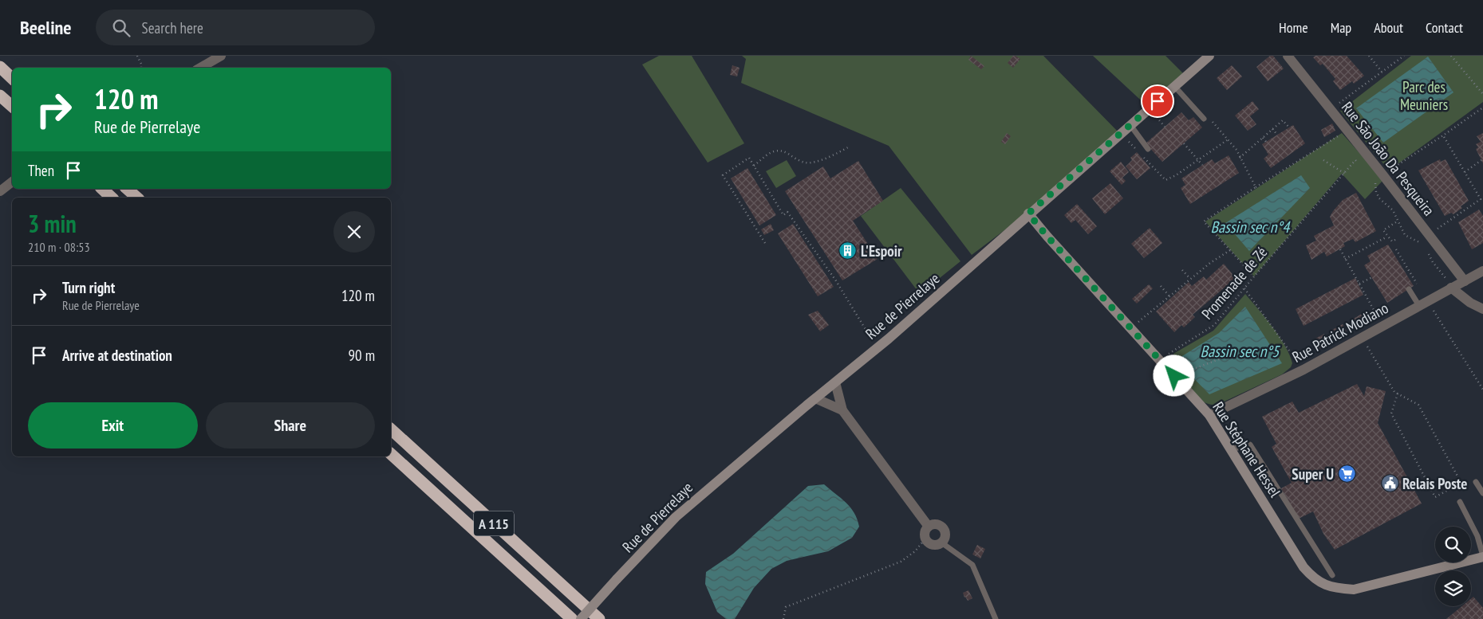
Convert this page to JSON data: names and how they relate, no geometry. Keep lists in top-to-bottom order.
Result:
{
  "streets": {
    "highway": ["A 115"],
    "main road": ["Rue de Pierrelaye", "Rue Stéphane Hessel"],
    "street": ["Rue São João Da Pesqueira", "Rue Patrick Modiano"],
    "path": ["Promenade de Zé"]
  },
  "crossings": [
    ["Rue São João Da Pesqueira", "Rue Patrick Modiano"],
    ["Rue de Pierrelaye", "Rue Stéphane Hessel"],
    ["Rue Patrick Modiano", "Rue Stéphane Hessel"]
  ],
  "water": ["Bassin sec n°4", "Bassin sec n°5"],
  "parks": ["Parc des Meuniers"],
  "places": {
    "building": ["L'Espoir"],
    "supermarket": ["Super U"],
    "public building": ["Relais Poste"]
  },
  "page": {
    "header": "Beeline",
    "search": "Search here",
    "nav": [
      "Home",
      "Map",
      "About",
      "Contact"
    ],
    "turn": ["120 m", "Rue de Pierrelaye"],
    "then": "Then",
    "heading": ["3 min", "210 m · 08:53"],
    "list": [
      {
        "name": "Turn right",
        "note": "Rue de Pierrelaye",
        "value": "120 m"
      },
      {
        "name": "Arrive at destination",
        "value": "90 m"
      }
    ],
    "buttons": ["Exit", "Share"]
  }
}
